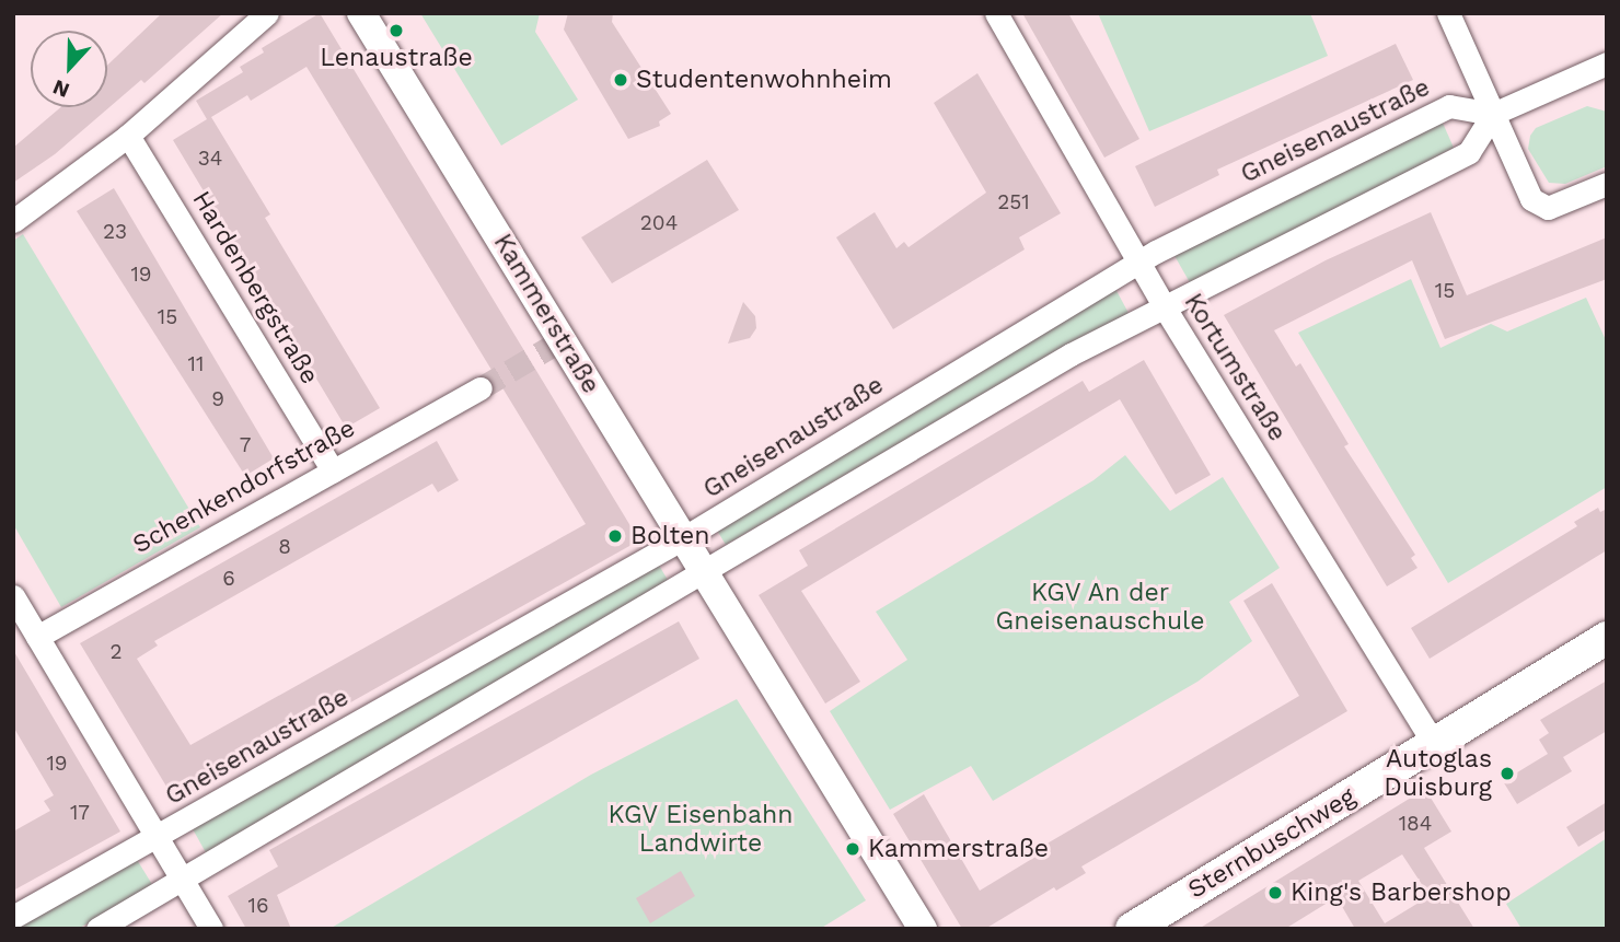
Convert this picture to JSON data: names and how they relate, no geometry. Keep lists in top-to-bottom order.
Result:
{
  "streets": {
    "main road": ["Sternbuschweg"],
    "street": [
      "Gneisenaustraße",
      "Hardenbergstraße",
      "Kammerstraße",
      "Kortumstraße",
      "Schenkendorfstraße"
    ]
  },
  "crossings": [
    ["Gneisenaustraße", "Kammerstraße"],
    ["Gneisenaustraße", "Kortumstraße"],
    ["Hardenbergstraße", "Schenkendorfstraße"],
    ["Kortumstraße", "Sternbuschweg"]
  ],
  "parks": ["KGV An der Gneisenauschule", "KGV Eisenbahn Landwirte"],
  "places": [
    "Lenaustraße",
    "Studentenwohnheim",
    "Bolten",
    "Autoglas Duisburg",
    "Kammerstraße",
    "King's Barbershop"
  ],
  "house_numbers": [
    "34",
    "251",
    "204",
    "23",
    "19",
    "15",
    "15",
    "11",
    "9",
    "7",
    "8",
    "6",
    "2",
    "19",
    "17",
    "184",
    "16"
  ],
  "north": "bottom"
}
